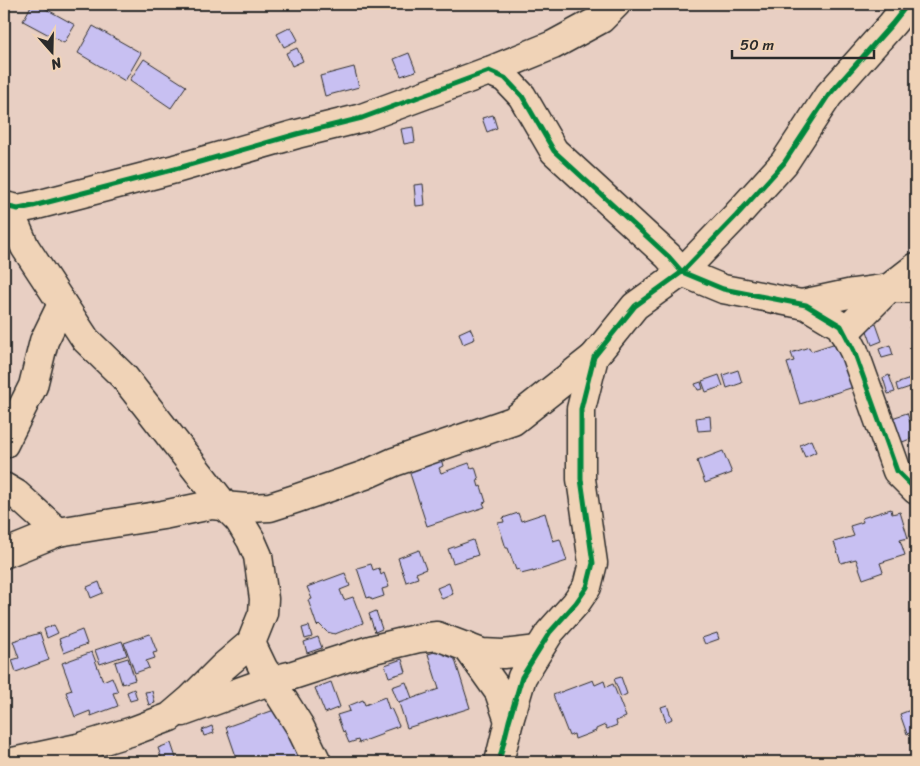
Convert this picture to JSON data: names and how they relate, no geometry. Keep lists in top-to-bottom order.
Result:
{
  "scale_bar": "50 m",
  "north": "bottom"
}
